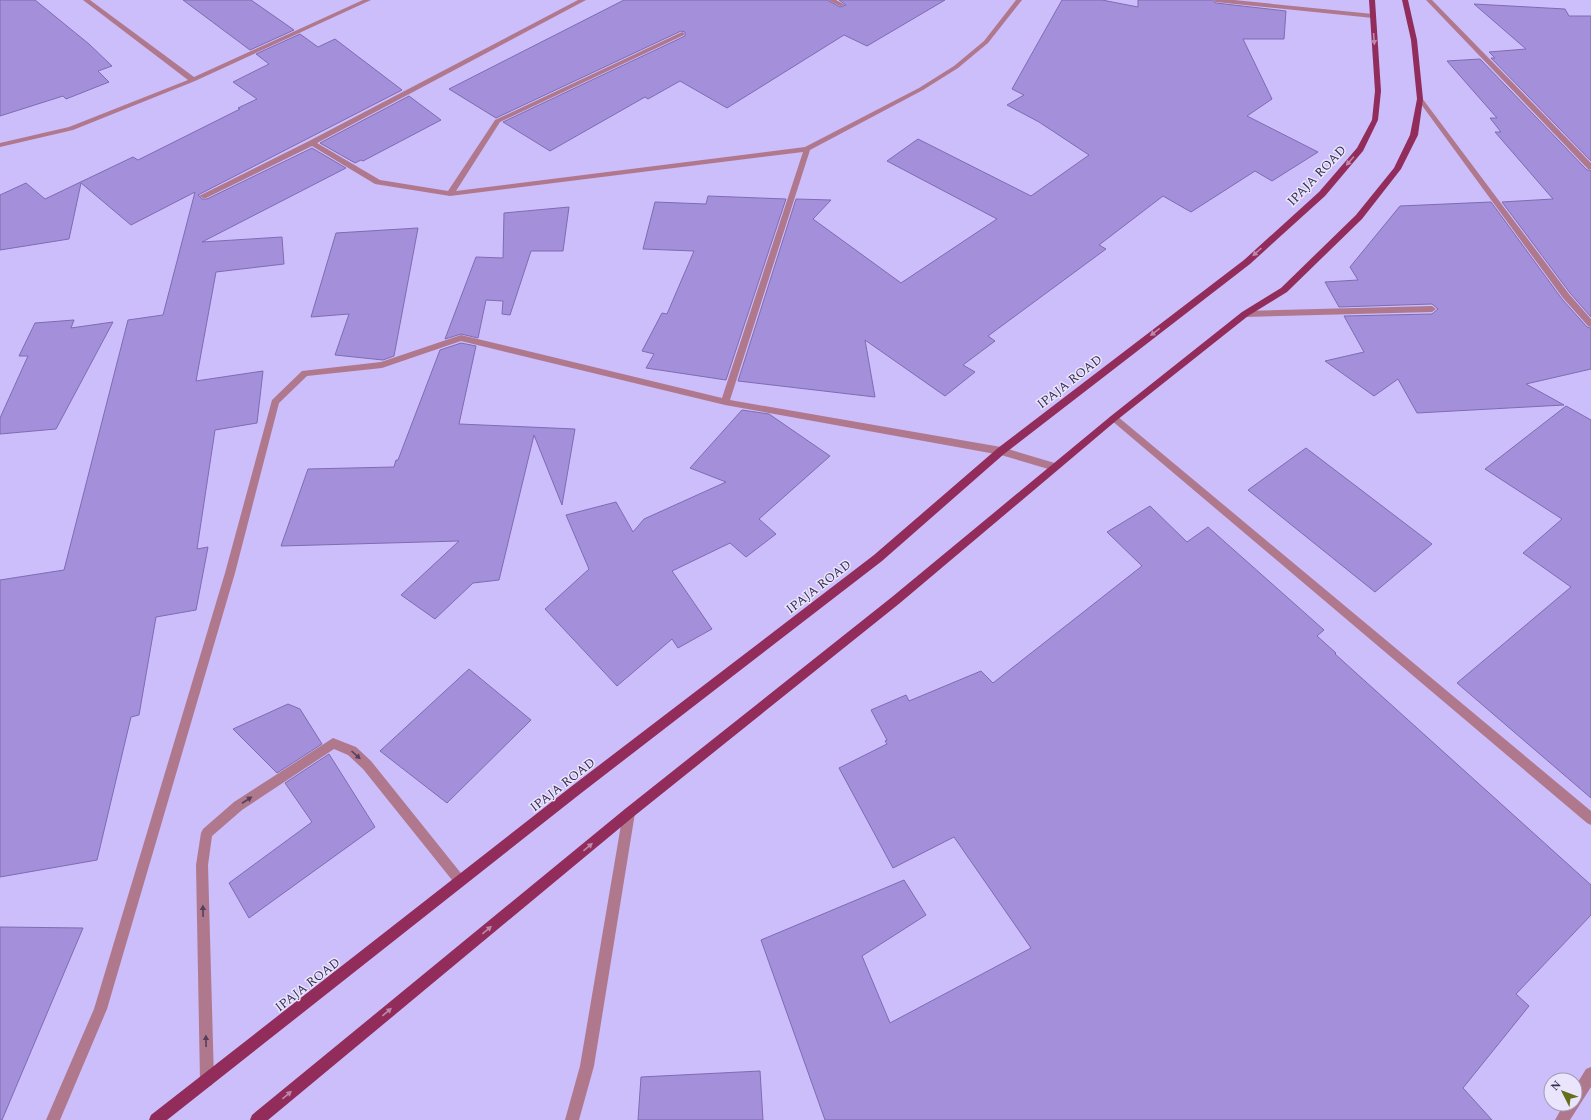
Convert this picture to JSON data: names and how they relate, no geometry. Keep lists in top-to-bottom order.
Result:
{
  "streets": {
    "main road": ["IPAJA ROAD"]
  },
  "north": "top left"
}
